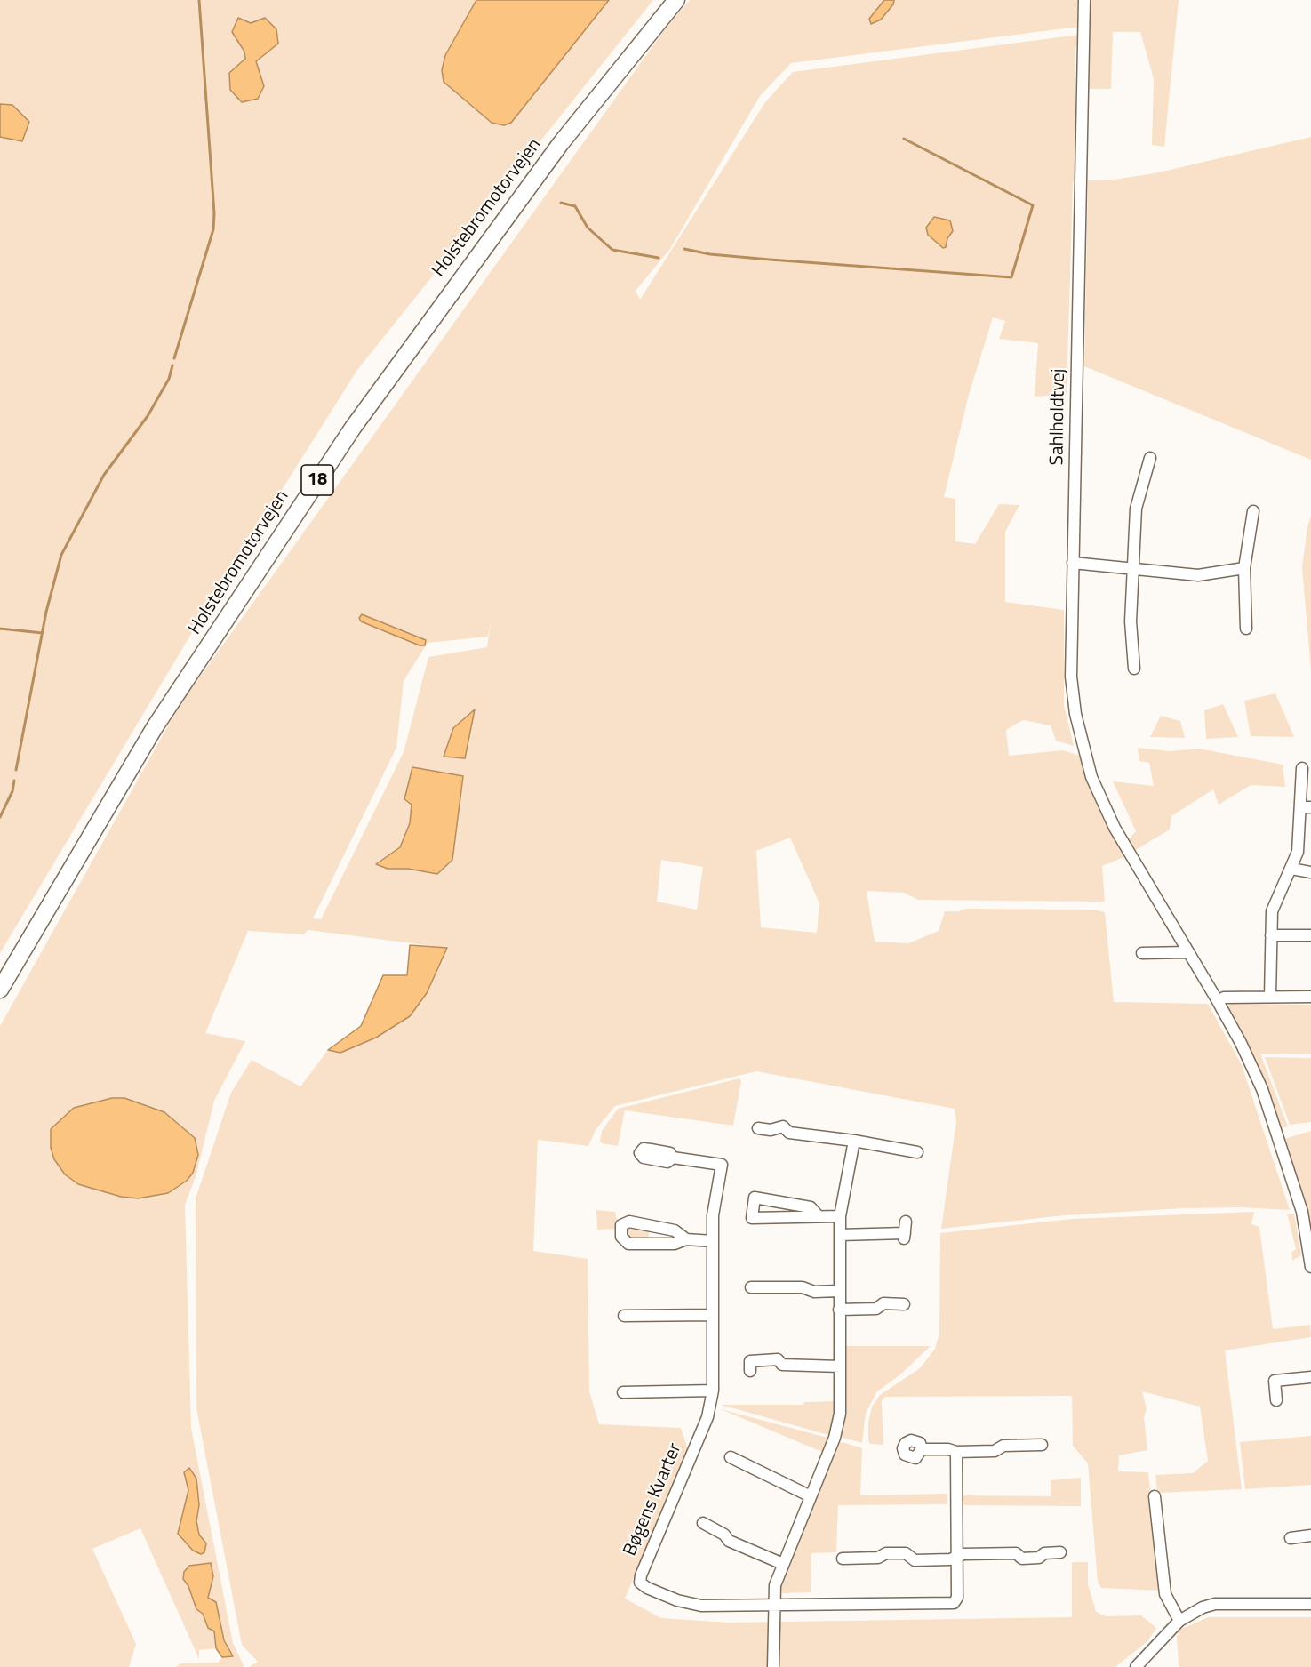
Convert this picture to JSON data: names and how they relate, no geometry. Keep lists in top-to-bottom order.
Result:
{
  "streets": {
    "highway": ["Holstebromotorvejen", "18"],
    "street": ["Sahlholdtvej", "Bøgens Kvarter"]
  }
}
